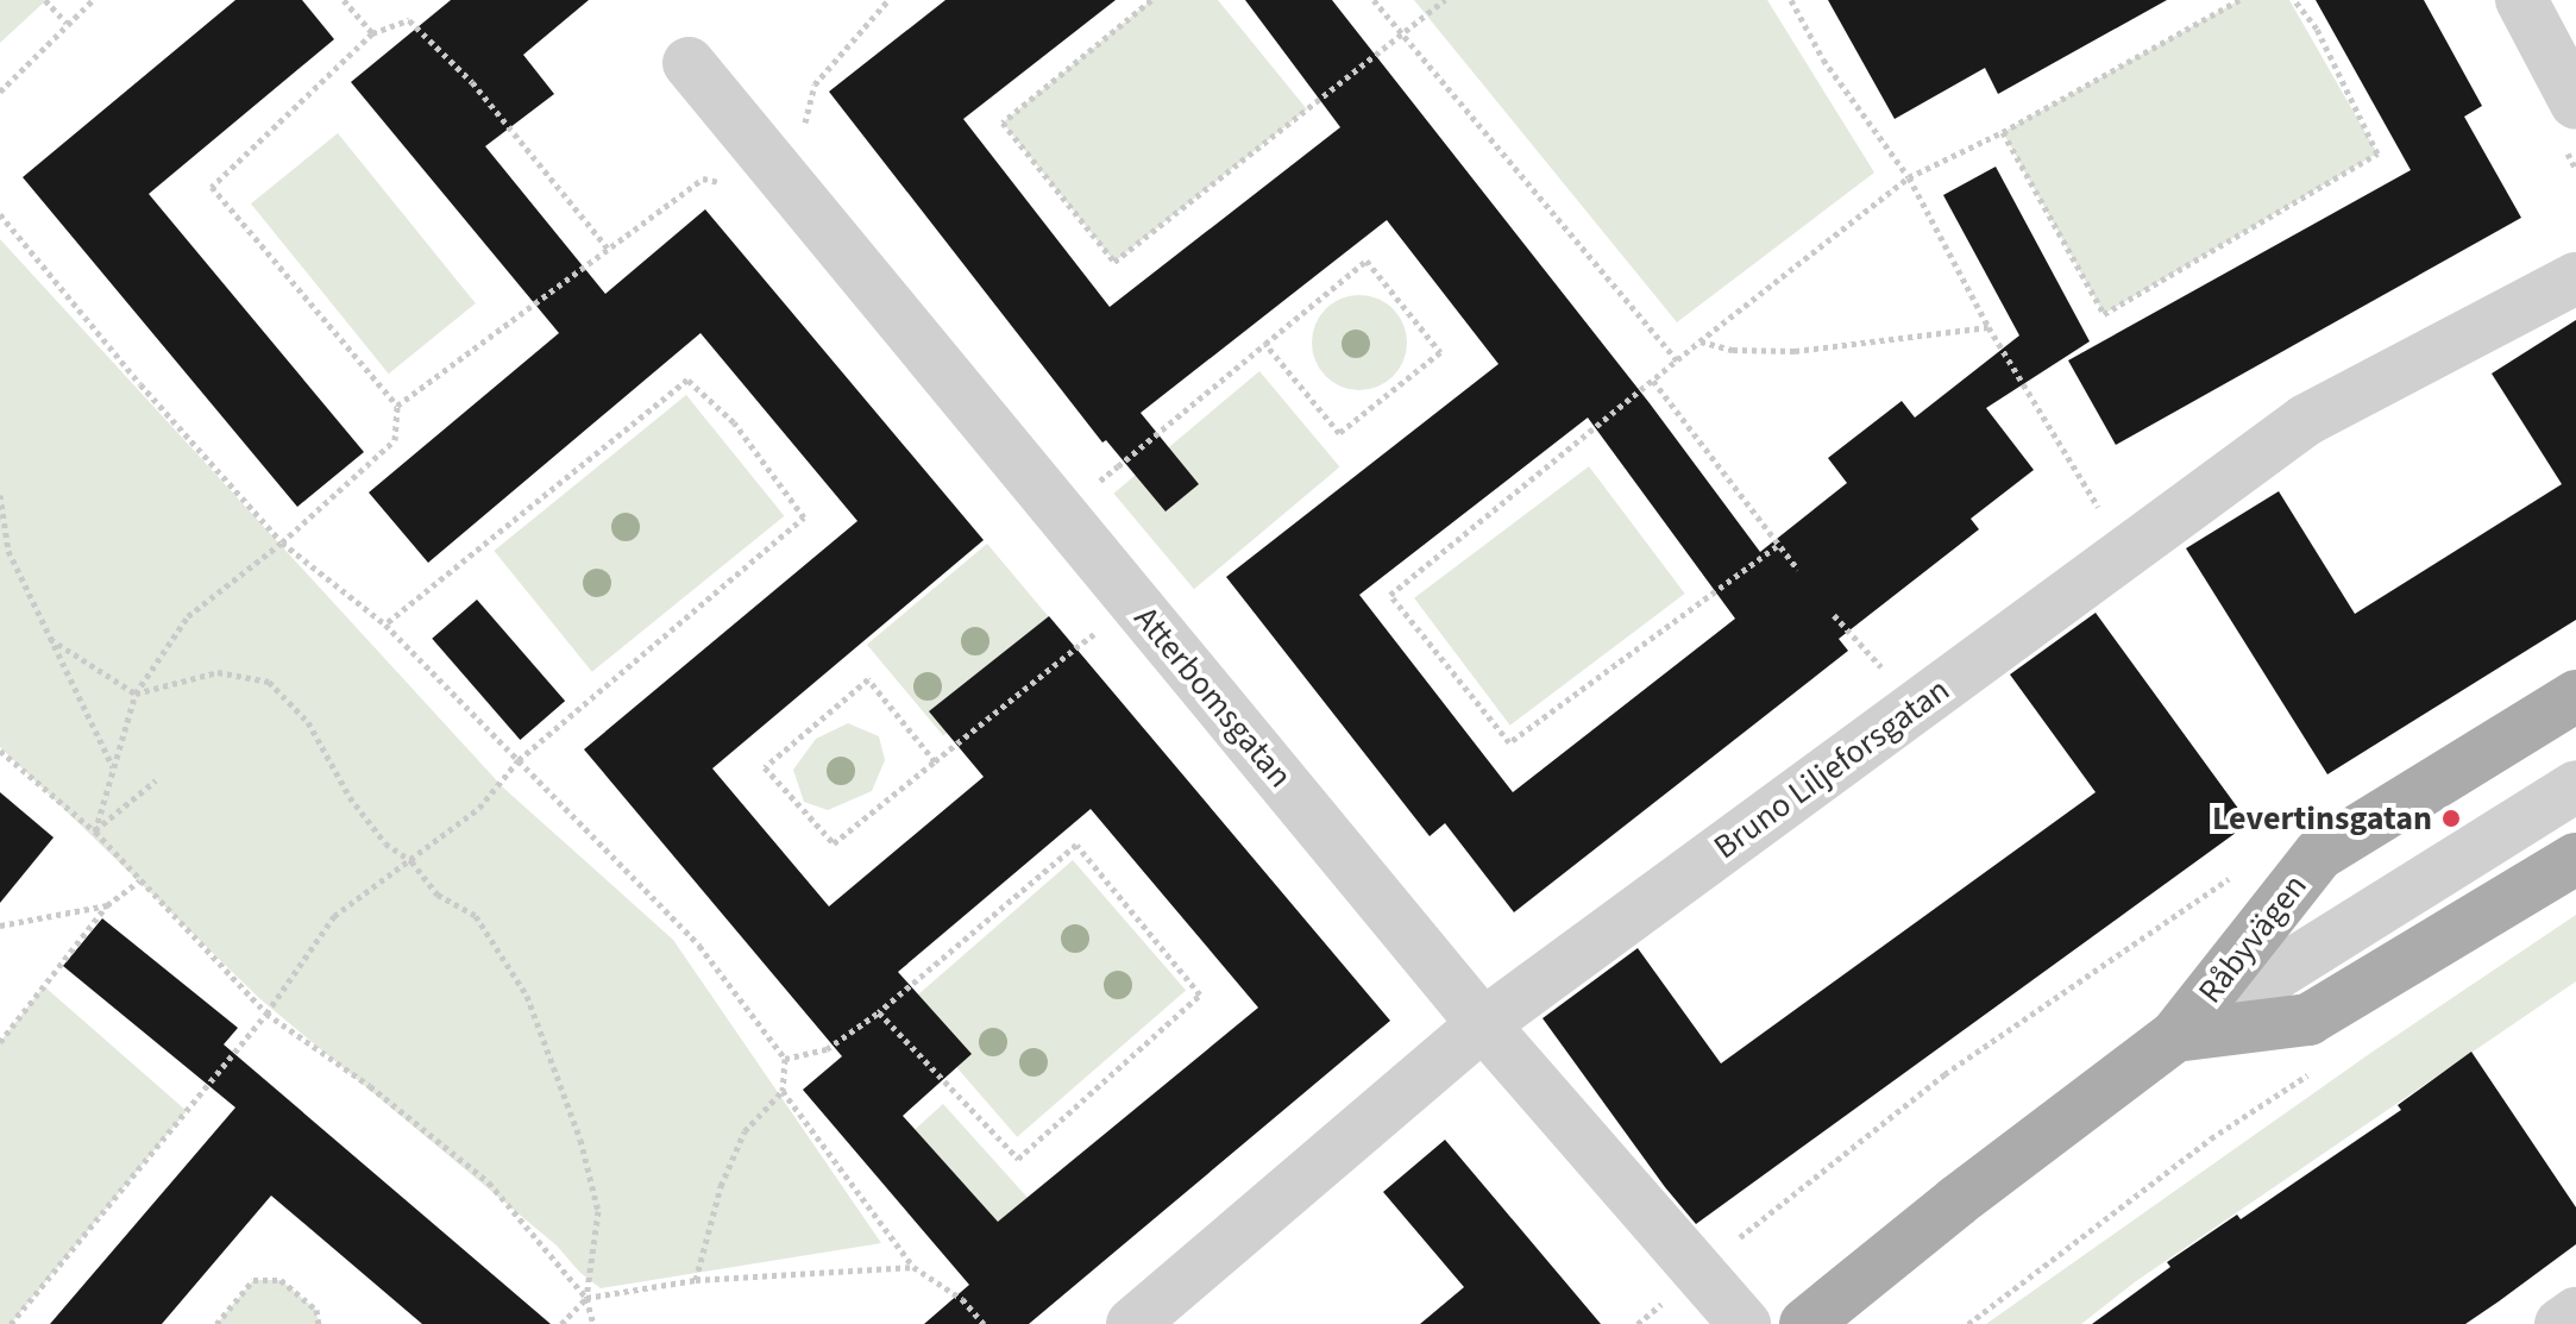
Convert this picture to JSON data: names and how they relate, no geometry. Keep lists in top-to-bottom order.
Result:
{
  "streets": {
    "main road": ["Råbyvägen"],
    "street": ["Atterbomsgatan", "Bruno Liljeforsgatan"]
  },
  "crossings": [
    ["Atterbomsgatan", "Bruno Liljeforsgatan"]
  ],
  "places": ["Levertinsgatan"]
}
